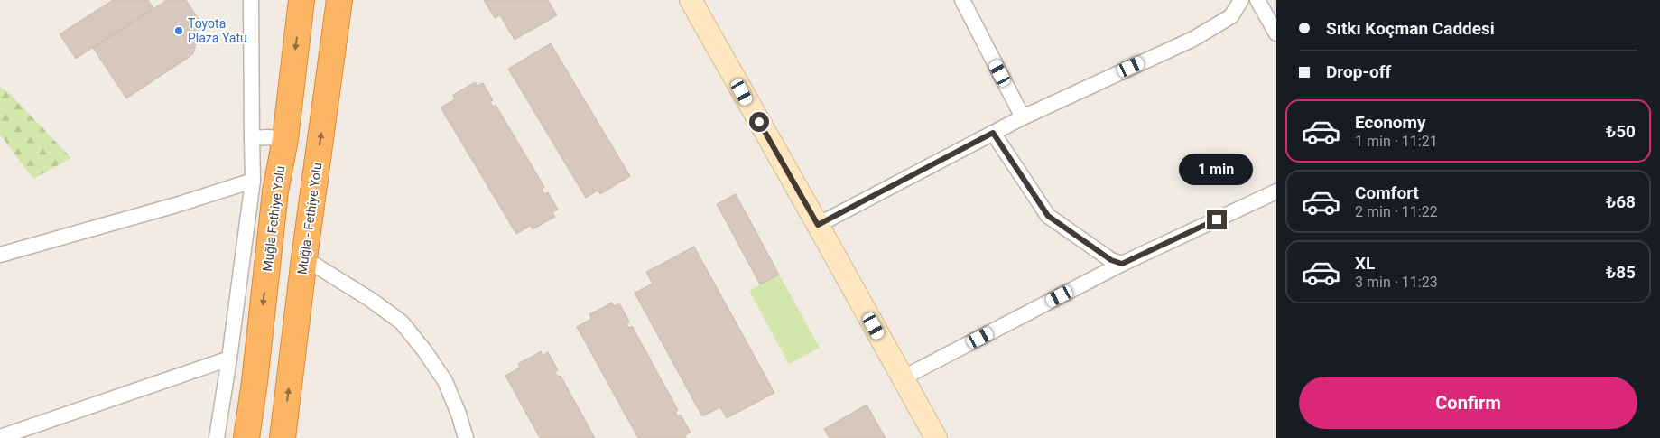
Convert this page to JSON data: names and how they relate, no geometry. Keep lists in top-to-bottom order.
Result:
{
  "streets": {
    "highway": ["Muğla Fethiye Yolu", "Muğla - Fethiye Yolu"]
  },
  "one_way": ["Muğla Fethiye Yolu", "Muğla - Fethiye Yolu"],
  "places": ["Toyota Plaza Yatu"],
  "page": {
    "banner": ["Sıtkı Koçman Caddesi", "Drop-off"],
    "list": [
      {
        "name": "Economy",
        "note": "1 min · 11:21",
        "value": "₺50"
      },
      {
        "name": "Comfort",
        "note": "2 min · 11:22",
        "value": "₺68"
      },
      {
        "name": "XL",
        "note": "3 min · 11:23",
        "value": "₺85"
      }
    ],
    "bubble": "1 min",
    "buttons": "Confirm"
  }
}
